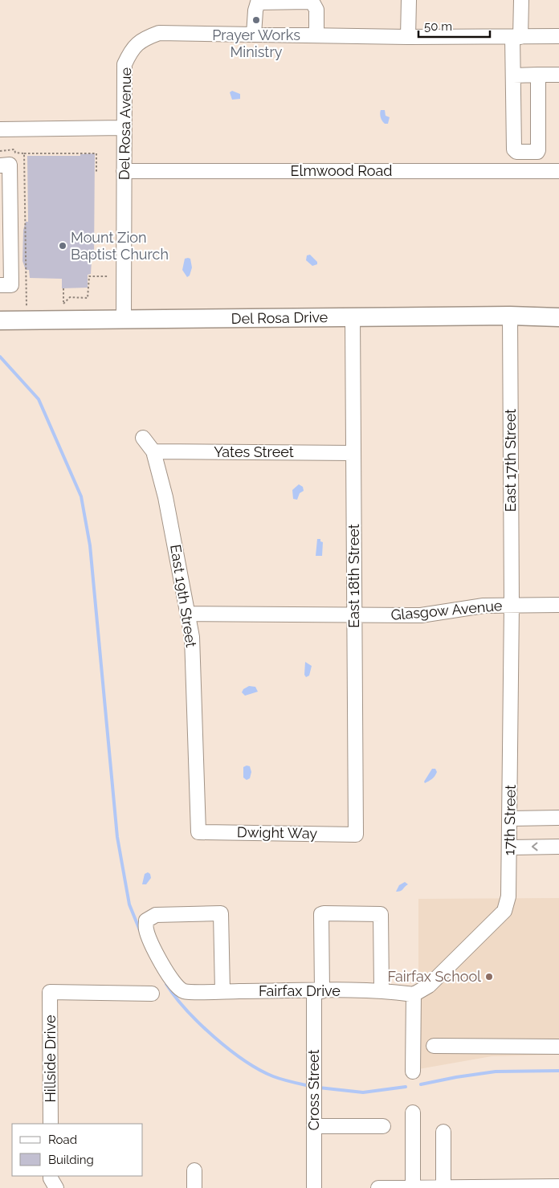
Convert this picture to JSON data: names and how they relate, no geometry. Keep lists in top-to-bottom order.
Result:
{
  "streets": {
    "main road": ["Del Rosa Drive"],
    "street": [
      "Del Rosa Avenue",
      "Elmwood Road",
      "Yates Street",
      "East 17th Street",
      "East 18th Street",
      "East 19th Street",
      "Glasgow Avenue",
      "17th Street",
      "Dwight Way",
      "Fairfax Drive",
      "Hillside Drive",
      "Cross Street"
    ]
  },
  "crossings": [
    ["Del Rosa Avenue", "Elmwood Road"],
    ["Del Rosa Avenue", "Del Rosa Drive"],
    ["Del Rosa Drive", "East 17th Street"],
    ["Del Rosa Drive", "East 18th Street"],
    ["Yates Street", "East 18th Street"],
    ["Yates Street", "East 19th Street"],
    ["East 17th Street", "Glasgow Avenue"],
    ["East 17th Street", "17th Street"],
    ["East 18th Street", "Glasgow Avenue"],
    ["East 18th Street", "Dwight Way"],
    ["East 19th Street", "Glasgow Avenue"],
    ["East 19th Street", "Dwight Way"],
    ["Glasgow Avenue", "17th Street"],
    ["17th Street", "Fairfax Drive"],
    ["Fairfax Drive", "Cross Street"]
  ],
  "places": ["Prayer Works Ministry", "Mount Zion Baptist Church", "Fairfax School"],
  "legend": ["Road", "Building"],
  "scale_bar": "50 m"
}
